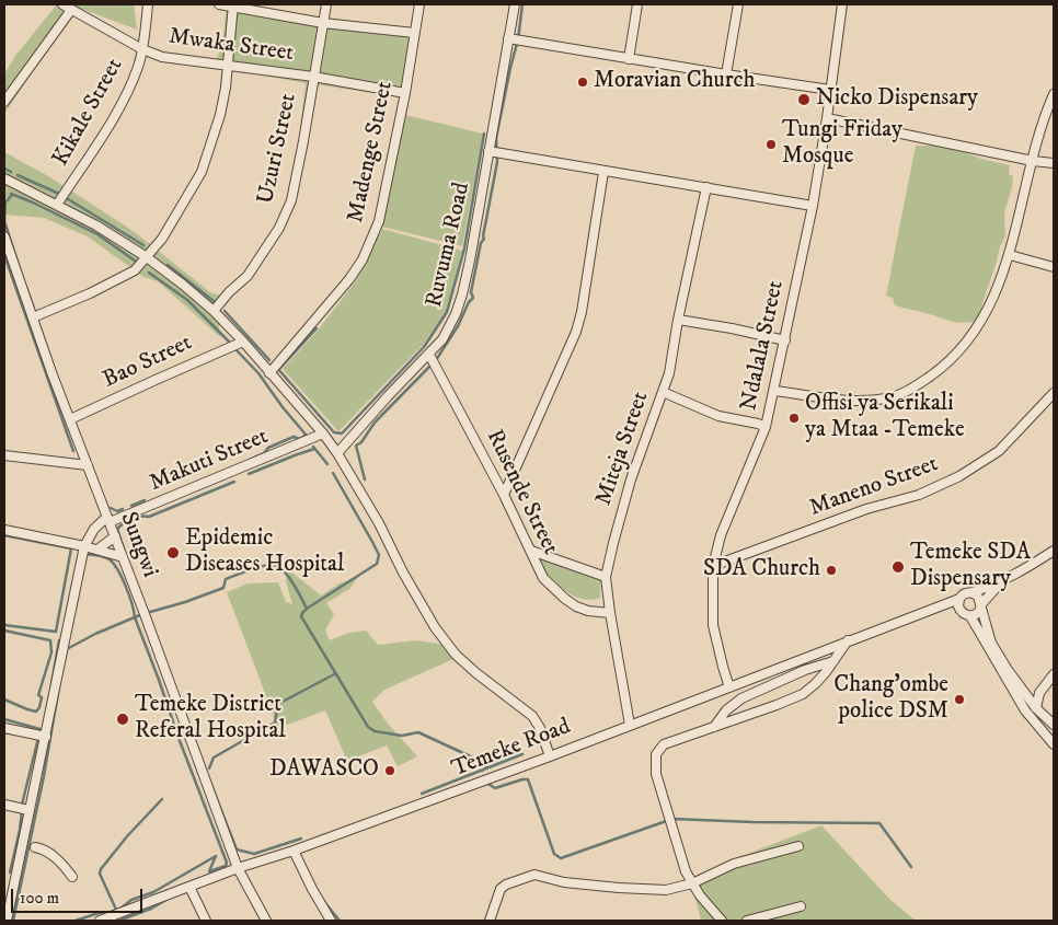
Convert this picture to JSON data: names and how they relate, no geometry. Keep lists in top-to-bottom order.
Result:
{
  "streets": {
    "street": [
      "Mwaka Street",
      "Kikale Street",
      "Uzuri Street",
      "Madenge Street",
      "Ruvuma Road",
      "Ndalala Street",
      "Bao Street",
      "Miteja Street",
      "Makuti Street",
      "Maneno Street",
      "Rusende Street",
      "Sungwi",
      "Temeke Road"
    ]
  },
  "crossings": [
    ["Mwaka Street", "Kikale Street"],
    ["Mwaka Street", "Uzuri Street"],
    ["Mwaka Street", "Madenge Street"],
    ["Ruvuma Road", "Rusende Street"],
    ["Ndalala Street", "Maneno Street"],
    ["Ndalala Street", "Temeke Road"],
    ["Bao Street", "Sungwi"],
    ["Miteja Street", "Rusende Street"],
    ["Miteja Street", "Temeke Road"],
    ["Makuti Street", "Sungwi"],
    ["Sungwi", "Temeke Road"]
  ],
  "places": [
    "Moravian Church",
    "Nicko Dispensary",
    "Tungi Friday Mosque",
    "Offisi ya Serikali ya Mtaa -Temeke",
    "Epidemic Diseases Hospital",
    "Temeke SDA Dispensary",
    "SDA Church",
    "Chang'ombe police DSM",
    "Temeke District Referal Hospital",
    "DAWASCO"
  ],
  "scale_bar": "100 m"
}
